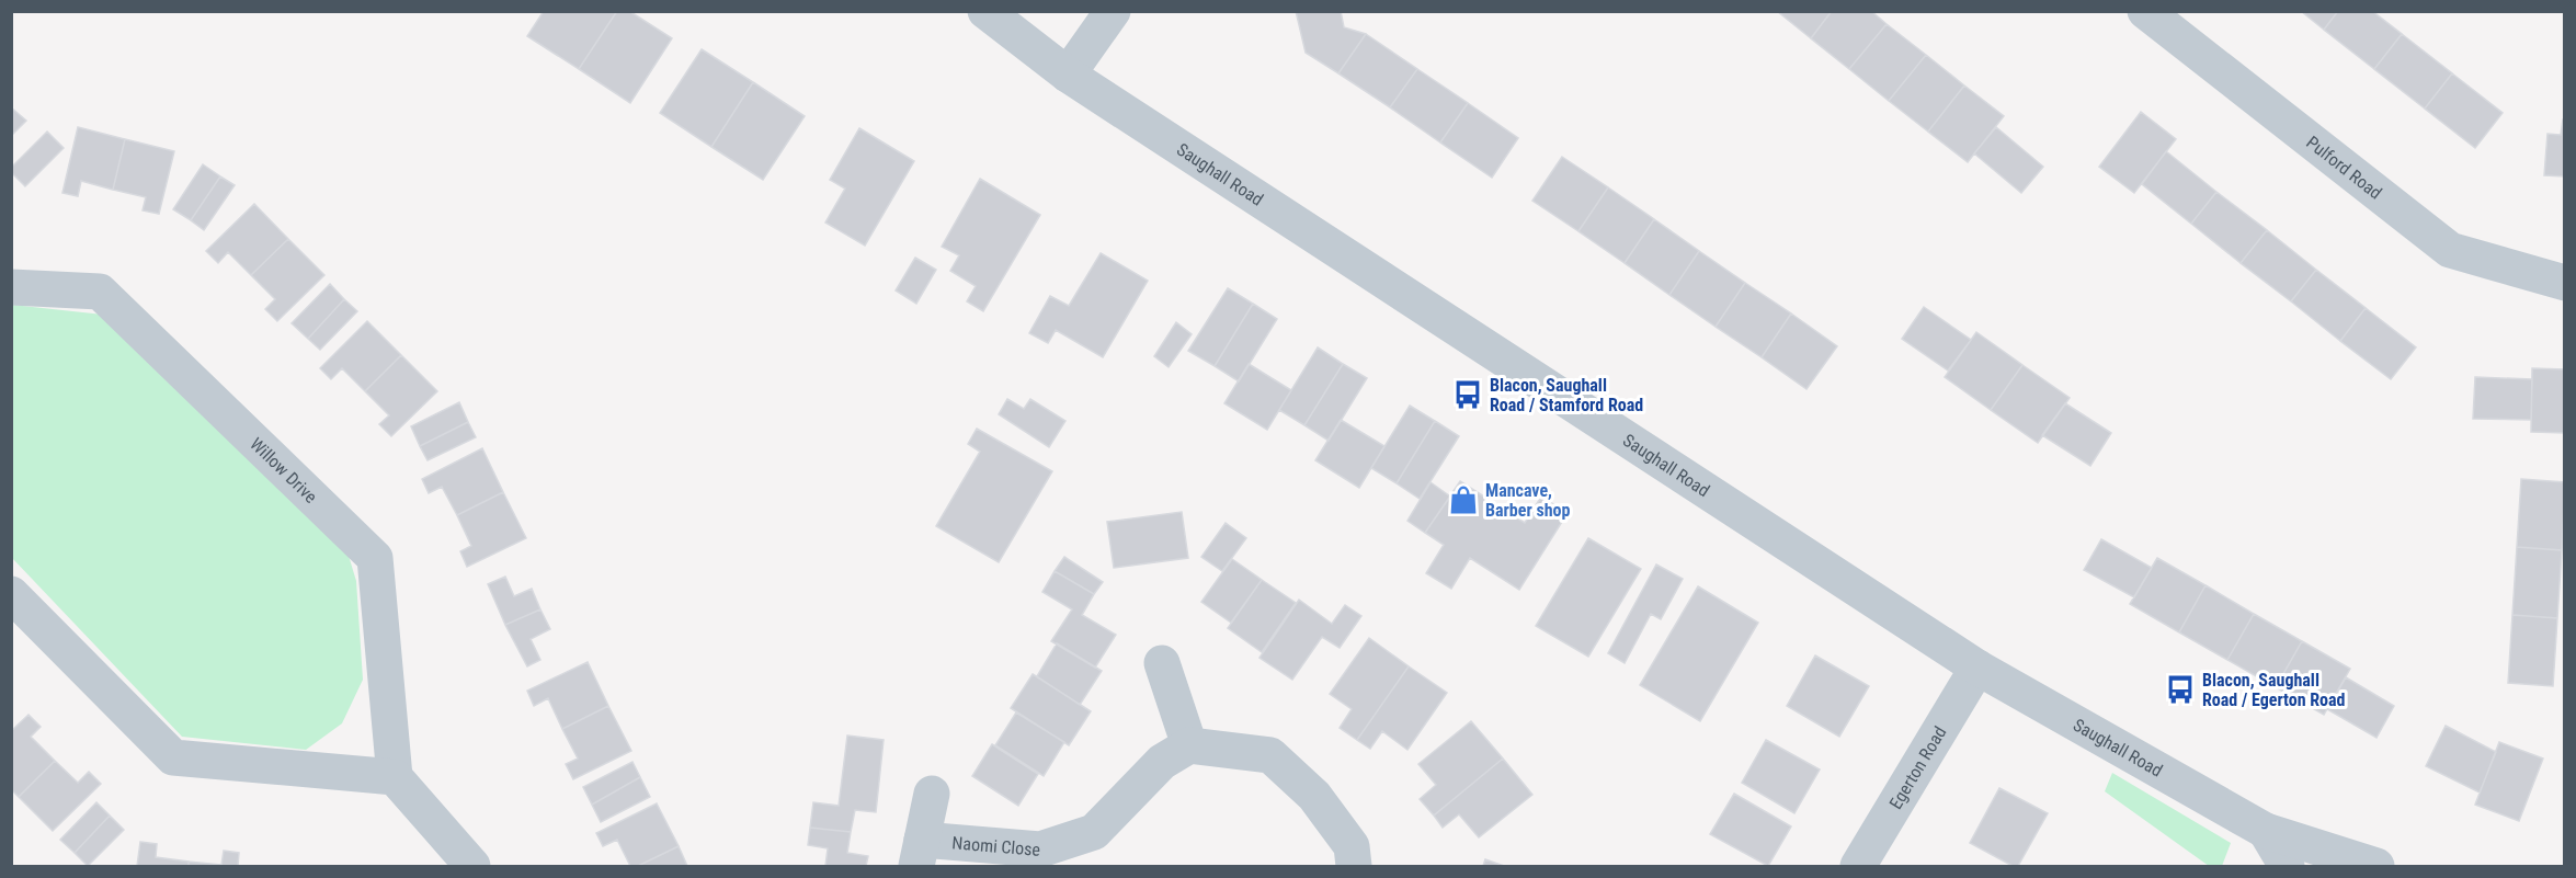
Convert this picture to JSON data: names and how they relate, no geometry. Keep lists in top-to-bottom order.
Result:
{
  "streets": {
    "street": [
      "Pulford Road",
      "Saughall Road",
      "Willow Drive",
      "Egerton Road",
      "Naomi Close"
    ]
  },
  "crossings": [
    ["Saughall Road", "Egerton Road"]
  ],
  "places": {
    "bus stop": ["Blacon, Saughall Road / Stamford Road", "Blacon, Saughall Road / Egerton Road"],
    "shop": ["Mancave, Barber shop"]
  }
}
